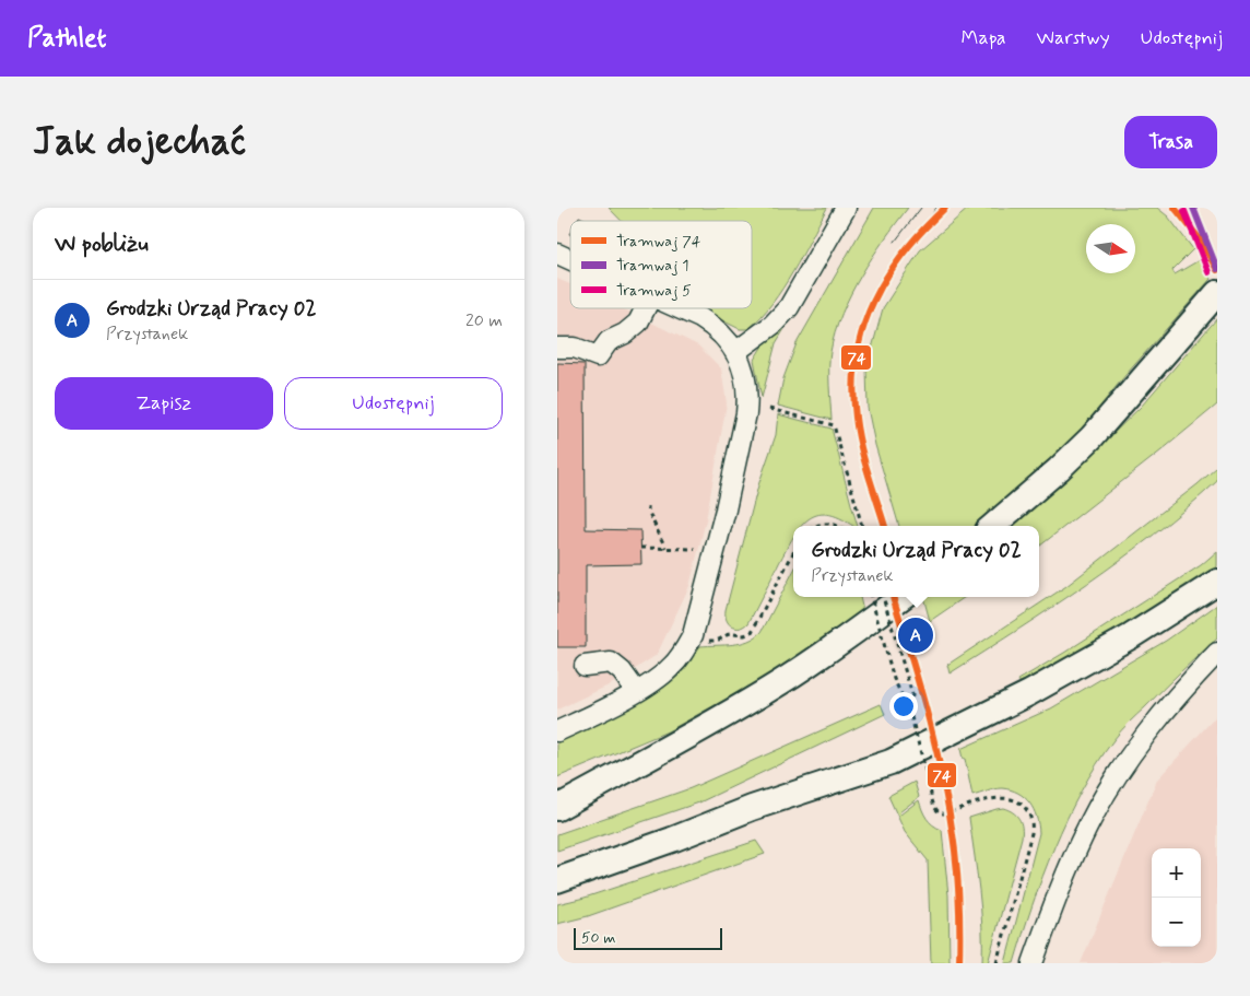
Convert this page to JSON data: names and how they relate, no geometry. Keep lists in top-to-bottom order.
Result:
{
  "lines": ["tram line 74", "tram line 1", "tram line 5"],
  "legend": ["Tramwaj 74", "Tramwaj 1", "Tramwaj 5"],
  "scale_bar": "50 m",
  "north": "right",
  "page": {
    "header": "Pathlet",
    "nav": ["Mapa", "Warstwy", "Udostępnij"],
    "buttons": [
      "Trasa",
      ["Zapisz", "Udostępnij"]
    ],
    "title": "Jak dojechać",
    "heading": "W pobliżu",
    "list": [
      {
        "mark": "A",
        "name": "Grodzki Urząd Pracy 02",
        "note": "Przystanek",
        "value": "20 m"
      }
    ],
    "popup": ["Grodzki Urząd Pracy 02", "Przystanek"],
    "pins": "A",
    "map_buttons": ["+", "−"],
    "scale": "50 m"
  }
}
